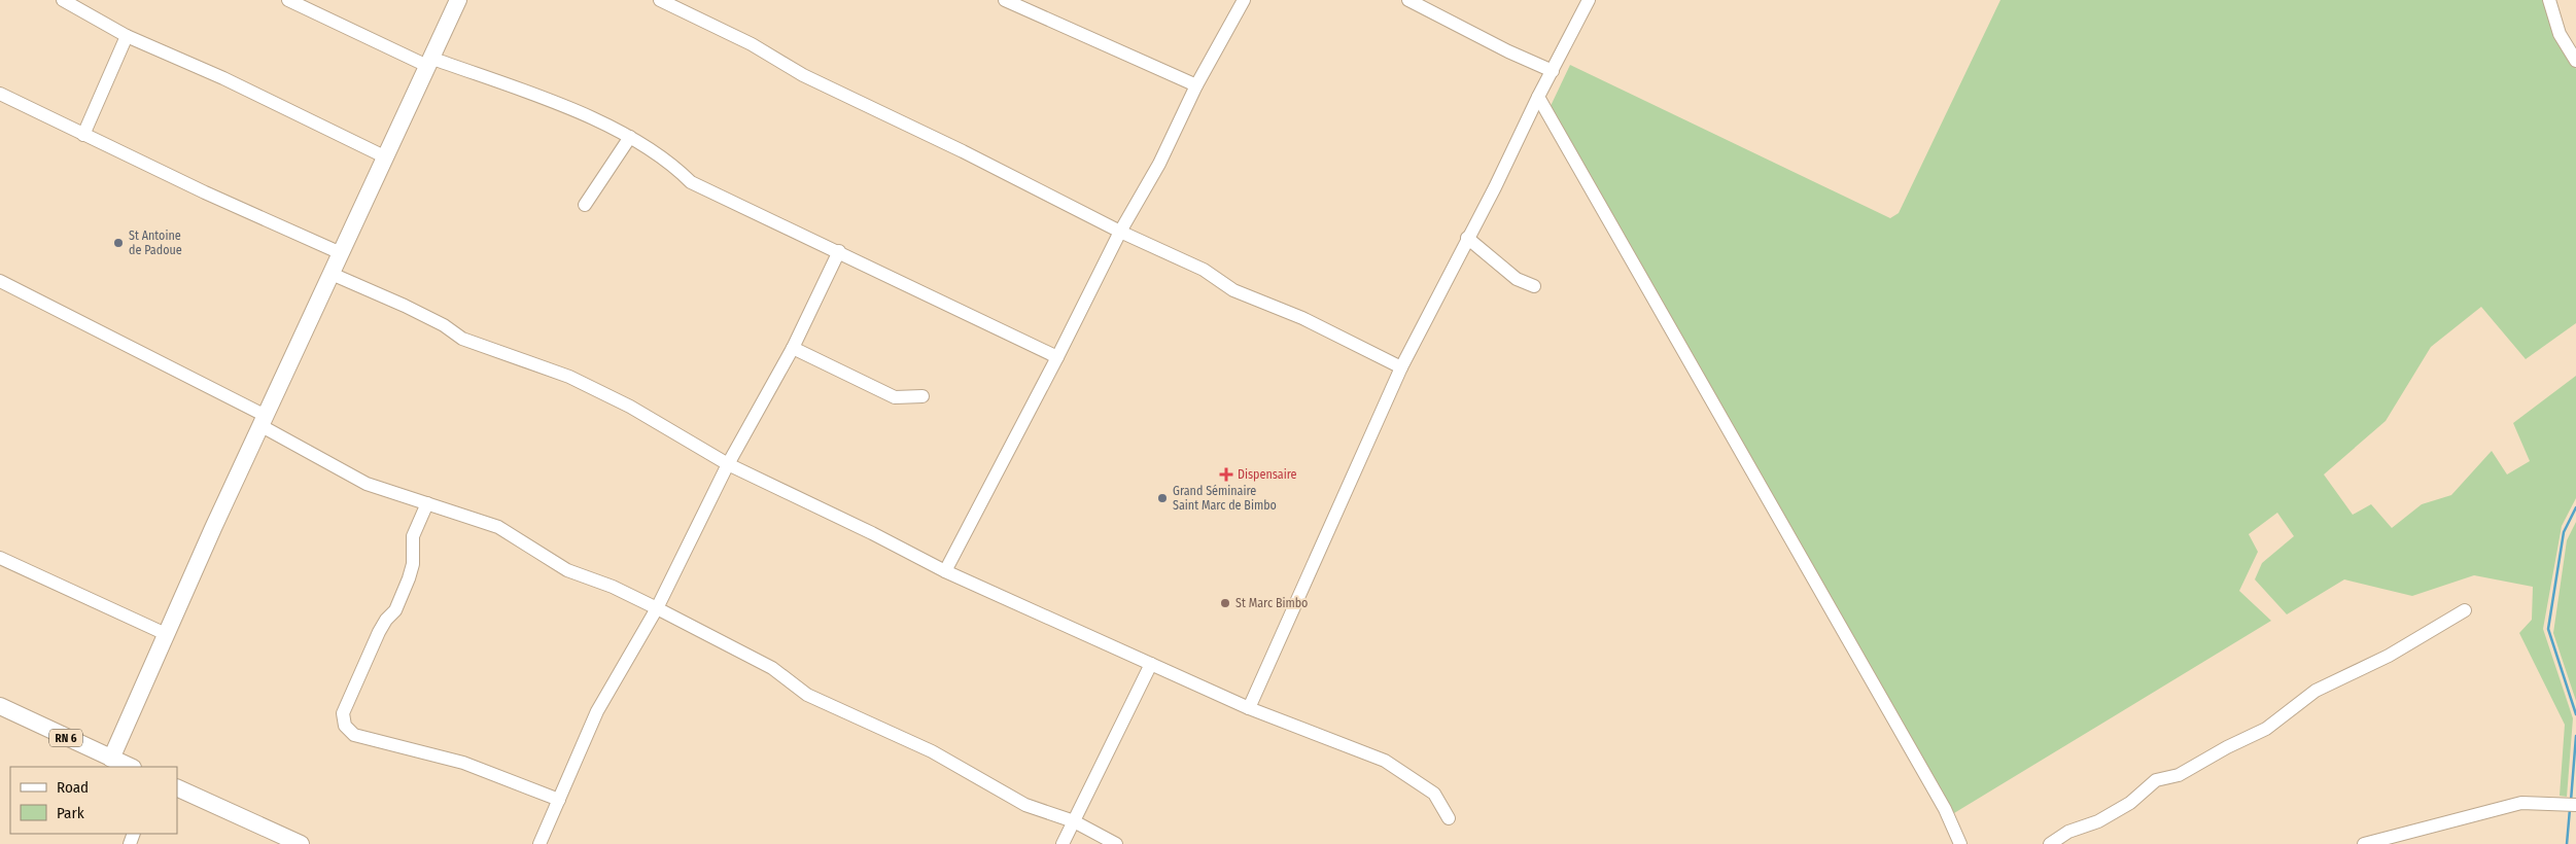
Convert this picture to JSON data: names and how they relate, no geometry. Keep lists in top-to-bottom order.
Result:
{
  "streets": {
    "main road": ["RN 6"]
  },
  "places": {
    "other": ["St Antoine de Padoue", "Grand Séminaire Saint Marc de Bimbo", "St Marc Bimbo"],
    "health": ["Dispensaire"]
  },
  "legend": ["Road", "Park"]
}
